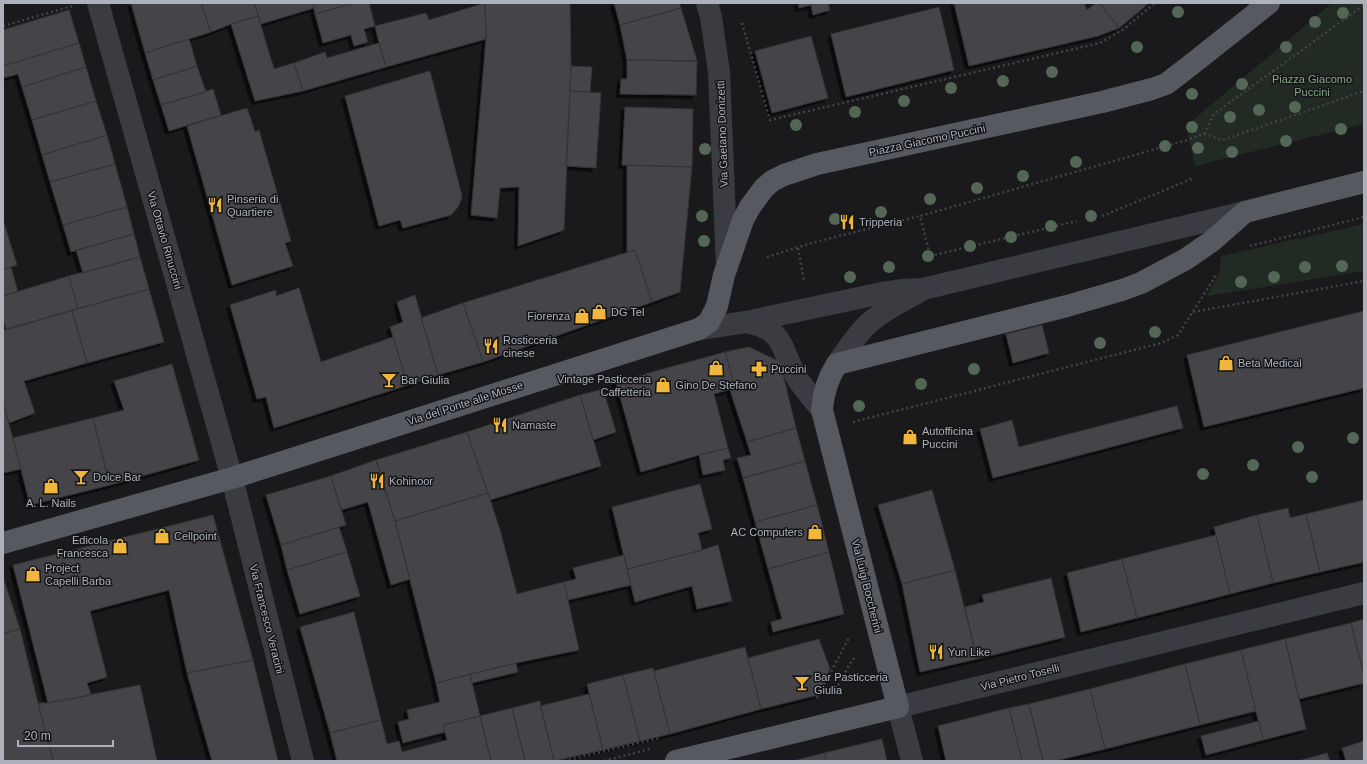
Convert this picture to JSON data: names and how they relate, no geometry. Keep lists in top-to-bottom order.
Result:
{
  "streets": {
    "main road": [
      "Piazza Giacomo Puccini",
      "Via del Ponte alle Mosse",
      "Via Luigi Boccherini",
      "Via Pietro Toselli"
    ],
    "street": ["Via Gaetano Donizetti", "Via Ottavio Rinuccini", "Via Francesco Veracini"]
  },
  "crossings": [
    ["Via Gaetano Donizetti", "Piazza Giacomo Puccini"],
    ["Piazza Giacomo Puccini", "Via del Ponte alle Mosse"],
    ["Via Ottavio Rinuccini", "Via del Ponte alle Mosse"],
    ["Via Ottavio Rinuccini", "Via Francesco Veracini"],
    ["Via del Ponte alle Mosse", "Via Francesco Veracini"],
    ["Via Luigi Boccherini", "Via Pietro Toselli"]
  ],
  "parks": ["Piazza Giacomo Puccini"],
  "places": {
    "restaurant": [
      "Pinseria di Quartiere",
      "Tripperia",
      "Rosticceria cinese",
      "Namaste",
      "Kohinoor",
      "Yun Like"
    ],
    "shop": [
      "DG Tel",
      "Fiorenza",
      "Beta Medical",
      "Gino De Stefano",
      "Vintage Pasticceria Caffetteria",
      "Autofficina Puccini",
      "A. L. Nails",
      "AC Computers",
      "Cellpoint",
      "Edicola Francesca",
      "Project Capelli Barba"
    ],
    "pharmacy": ["Puccini"],
    "bar": ["Bar Giulia", "Dolce Bar", "Bar Pasticceria Giulia"]
  },
  "scale_bar": "20 m"
}
